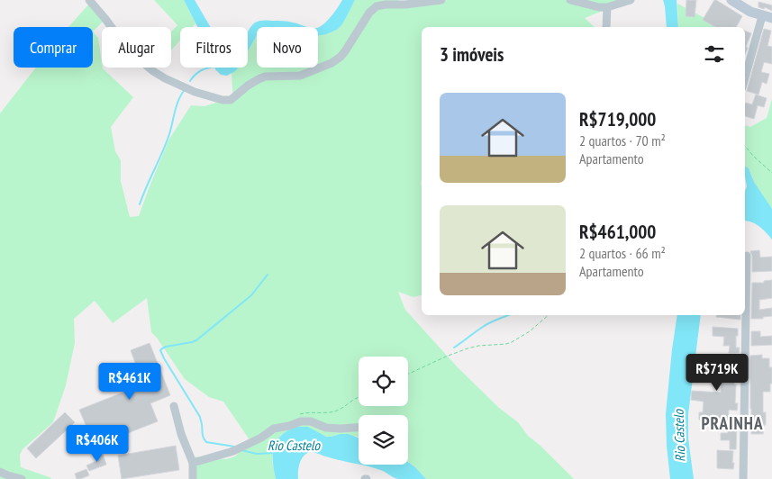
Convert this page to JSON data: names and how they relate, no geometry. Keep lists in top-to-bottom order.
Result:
{
  "districts": ["PRAINHA"],
  "water": ["Rio Castelo"],
  "page": {
    "chip": [
      "Comprar",
      "Alugar",
      "Filtros",
      "Novo"
    ],
    "heading": "3 imóveis",
    "list": [
      {
        "name": "R$719,000",
        "note": "2 quartos · 70 m² · Apartamento"
      },
      {
        "name": "R$461,000",
        "note": "2 quartos · 66 m² · Apartamento"
      }
    ],
    "price": ["R$719K", "R$461K", "R$406K"]
  }
}
